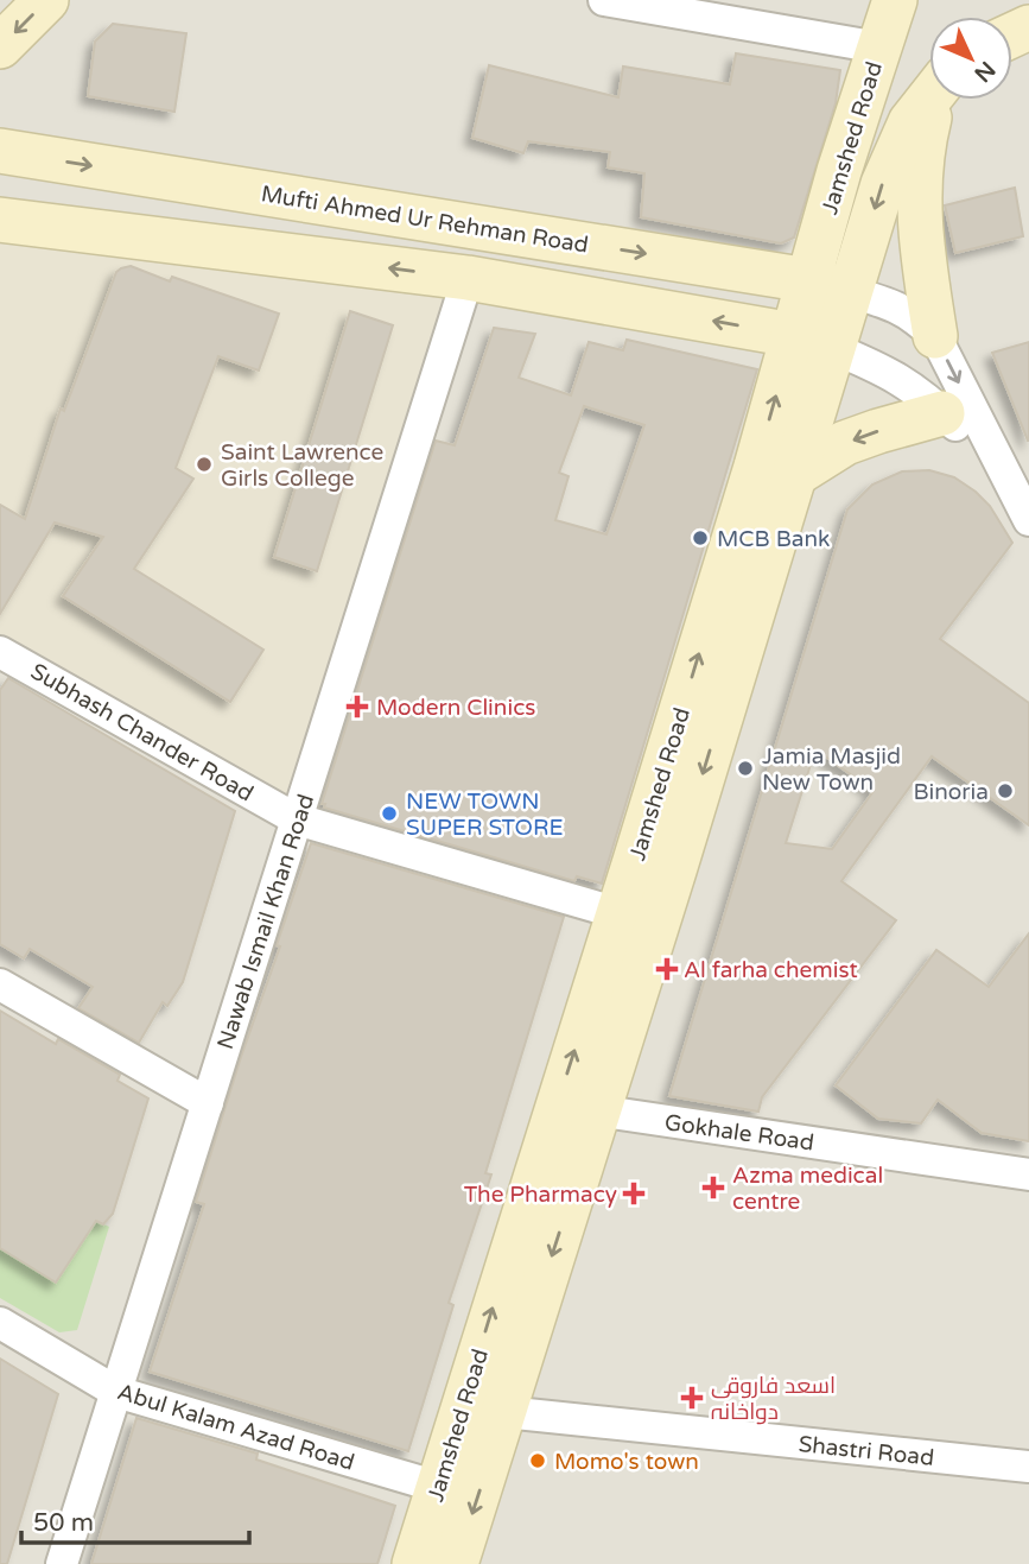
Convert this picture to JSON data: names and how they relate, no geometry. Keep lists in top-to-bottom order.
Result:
{
  "streets": {
    "main road": ["Jamshed Road", "Mufti Ahmed Ur Rehman Road"],
    "street": [
      "Subhash Chander Road",
      "Nawab Ismail Khan Road",
      "Gokhale Road",
      "Abul Kalam Azad Road",
      "Shastri Road"
    ]
  },
  "crossings": [
    ["Jamshed Road", "Mufti Ahmed Ur Rehman Road"],
    ["Jamshed Road", "Subhash Chander Road"],
    ["Jamshed Road", "Gokhale Road"],
    ["Jamshed Road", "Abul Kalam Azad Road"],
    ["Jamshed Road", "Shastri Road"],
    ["Subhash Chander Road", "Nawab Ismail Khan Road"],
    ["Nawab Ismail Khan Road", "Abul Kalam Azad Road"]
  ],
  "places": {
    "other": [
      "Saint Lawrence Girls College",
      "MCB Bank",
      "Jamia Masjid New Town",
      "Binoria",
      "NEW TOWN SUPER STORE",
      "Momo's town"
    ],
    "health": [
      "Modern Clinics",
      "Al farha chemist",
      "Azma medical centre",
      "The Pharmacy",
      "اسعد فاروقی دواخانہ"
    ]
  },
  "scale_bar": "50 m",
  "north": "bottom right"
}
